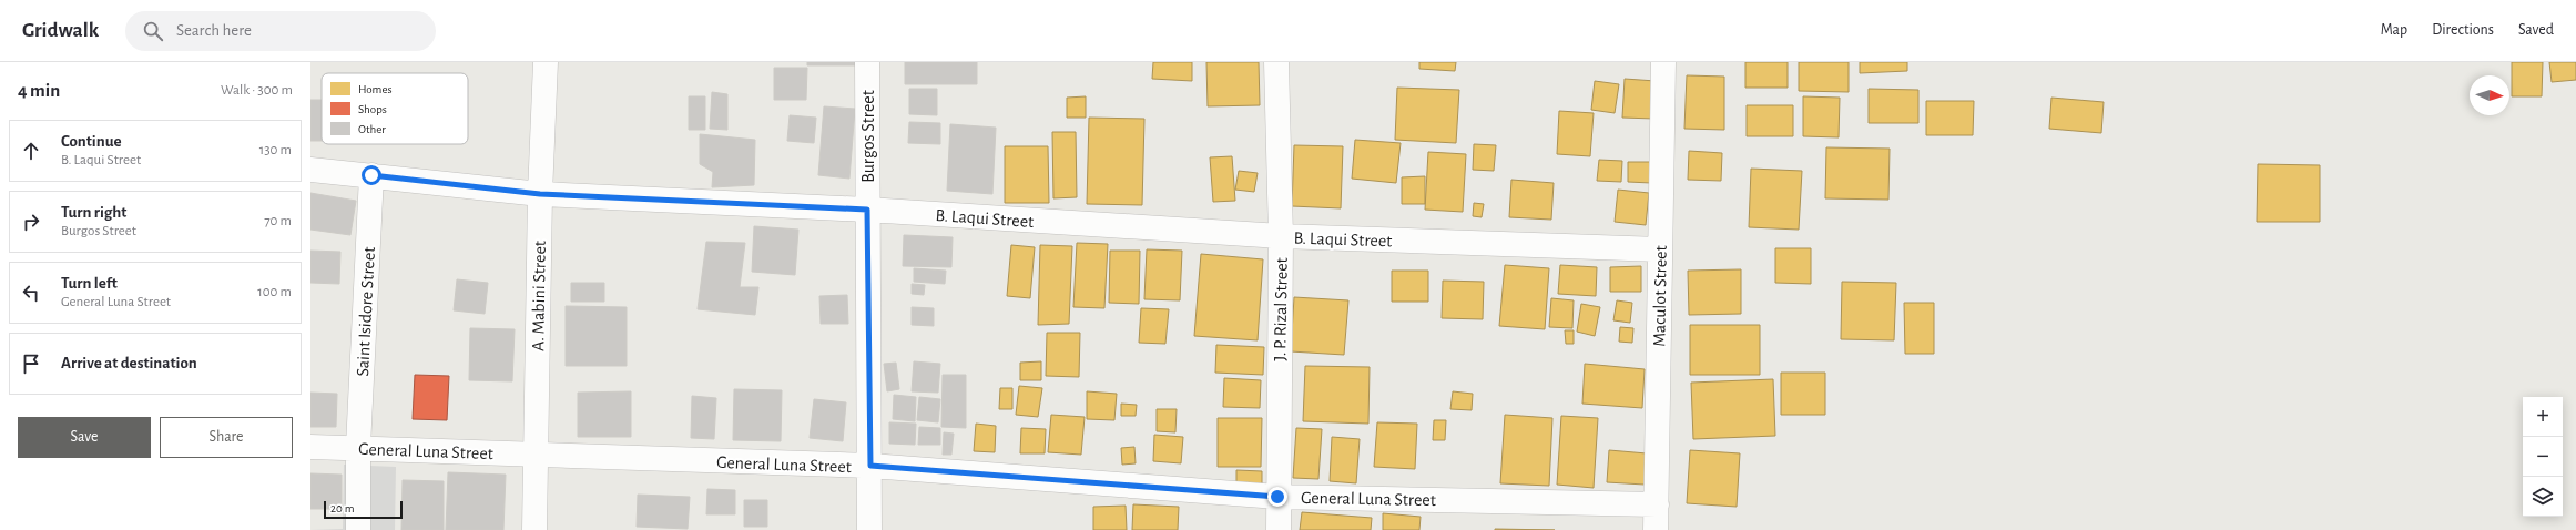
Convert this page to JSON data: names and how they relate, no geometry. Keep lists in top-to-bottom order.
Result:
{
  "streets": {
    "street": [
      "Burgos Street",
      "B. Laqui Street",
      "A. Mabini Street",
      "Maculot Street",
      "J. P. Rizal Street",
      "Saint Isidore Street",
      "General Luna Street"
    ]
  },
  "crossings": [
    ["Burgos Street", "B. Laqui Street"],
    ["Burgos Street", "General Luna Street"],
    ["B. Laqui Street", "A. Mabini Street"],
    ["B. Laqui Street", "Maculot Street"],
    ["B. Laqui Street", "J. P. Rizal Street"],
    ["B. Laqui Street", "Saint Isidore Street"],
    ["A. Mabini Street", "General Luna Street"],
    ["Maculot Street", "General Luna Street"],
    ["J. P. Rizal Street", "General Luna Street"],
    ["Saint Isidore Street", "General Luna Street"]
  ],
  "legend": ["Homes", "Shops", "Other"],
  "scale_bar": "20 m",
  "north": "right",
  "page": {
    "header": "Gridwalk",
    "search": "Search here",
    "nav": ["Map", "Directions", "Saved"],
    "heading": ["4 min", "Walk · 300 m"],
    "list": [
      ["Continue", "B. Laqui Street", "130 m"],
      ["Turn right", "Burgos Street", "70 m"],
      ["Turn left", "General Luna Street", "100 m"],
      "Arrive at destination"
    ],
    "map_buttons": ["+", "−"],
    "buttons": ["Save", "Share"],
    "scale": "20 m"
  }
}
